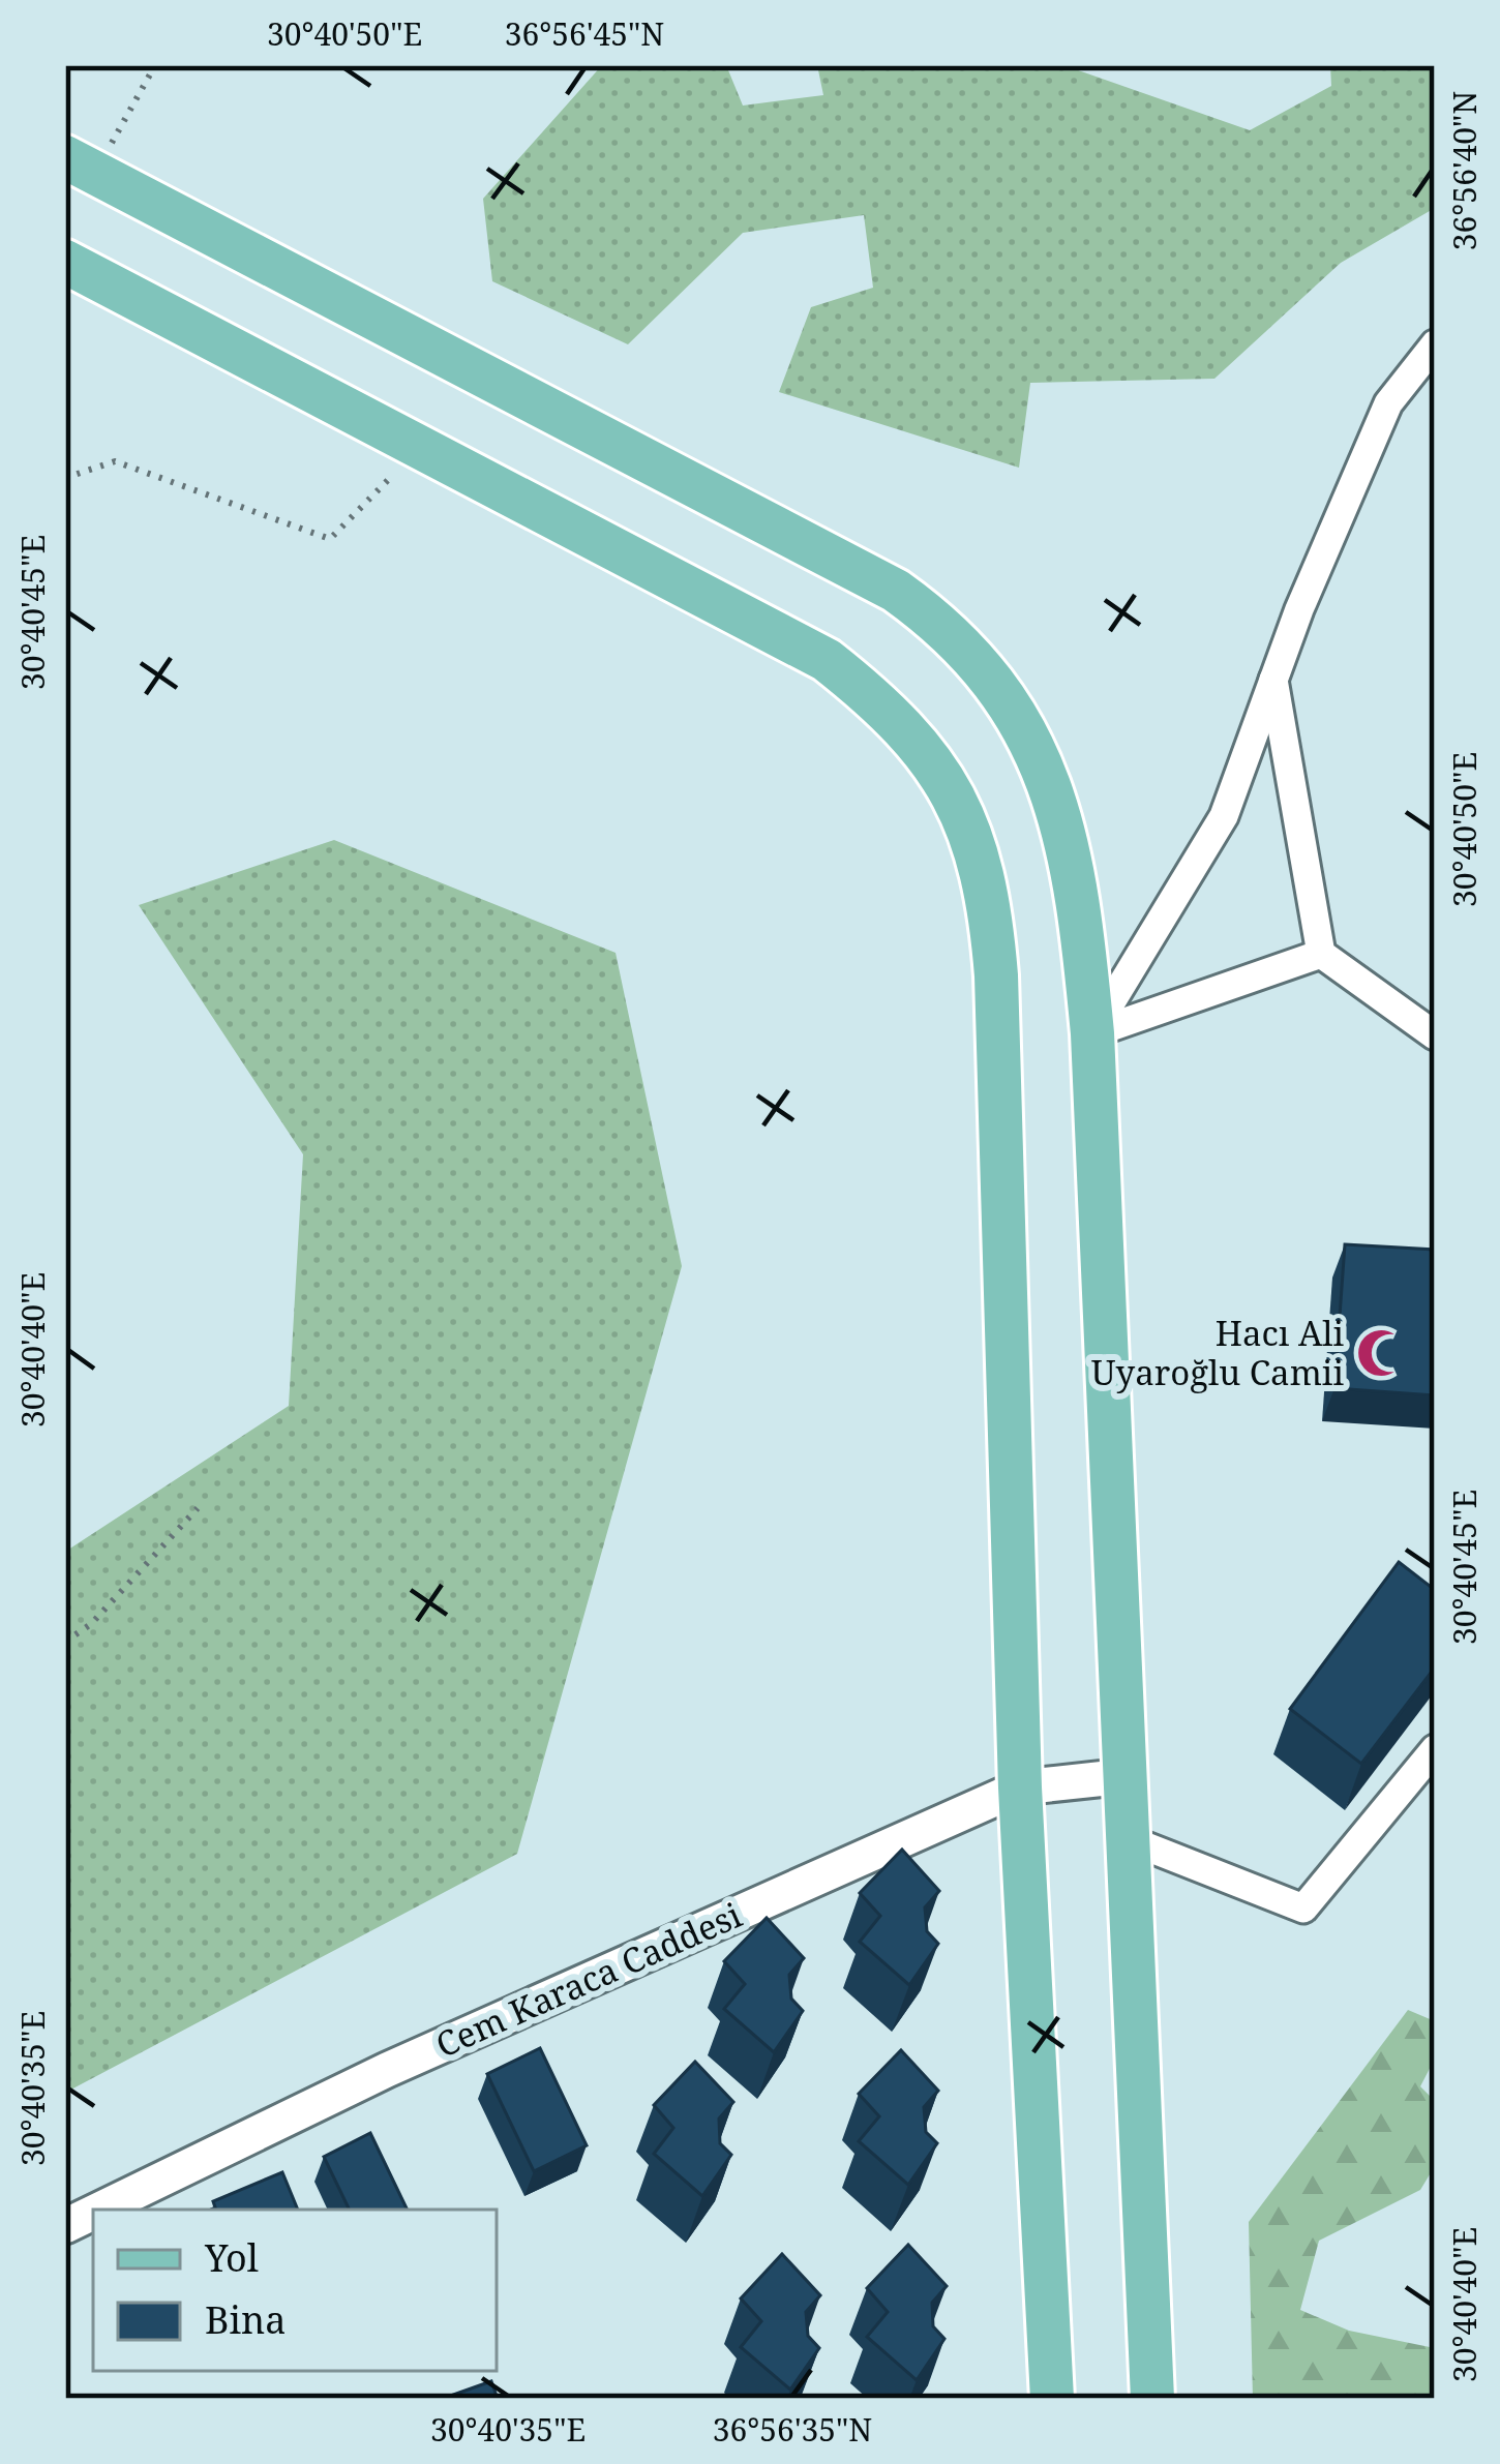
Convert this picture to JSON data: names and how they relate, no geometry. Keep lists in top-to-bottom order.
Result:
{
  "streets": {
    "street": ["Cem Karaca Caddesi"]
  },
  "places": {
    "mosque": ["Hacı Ali Uyaroğlu Camii"]
  },
  "legend": ["Yol", "Bina"],
  "coordinates": [
    "30°40'50\"E",
    "36°56'45\"N",
    "36°56'40\"N",
    "30°40'45\"E",
    "30°40'40\"E",
    "30°40'35\"E",
    "36°56'35\"N"
  ]
}
